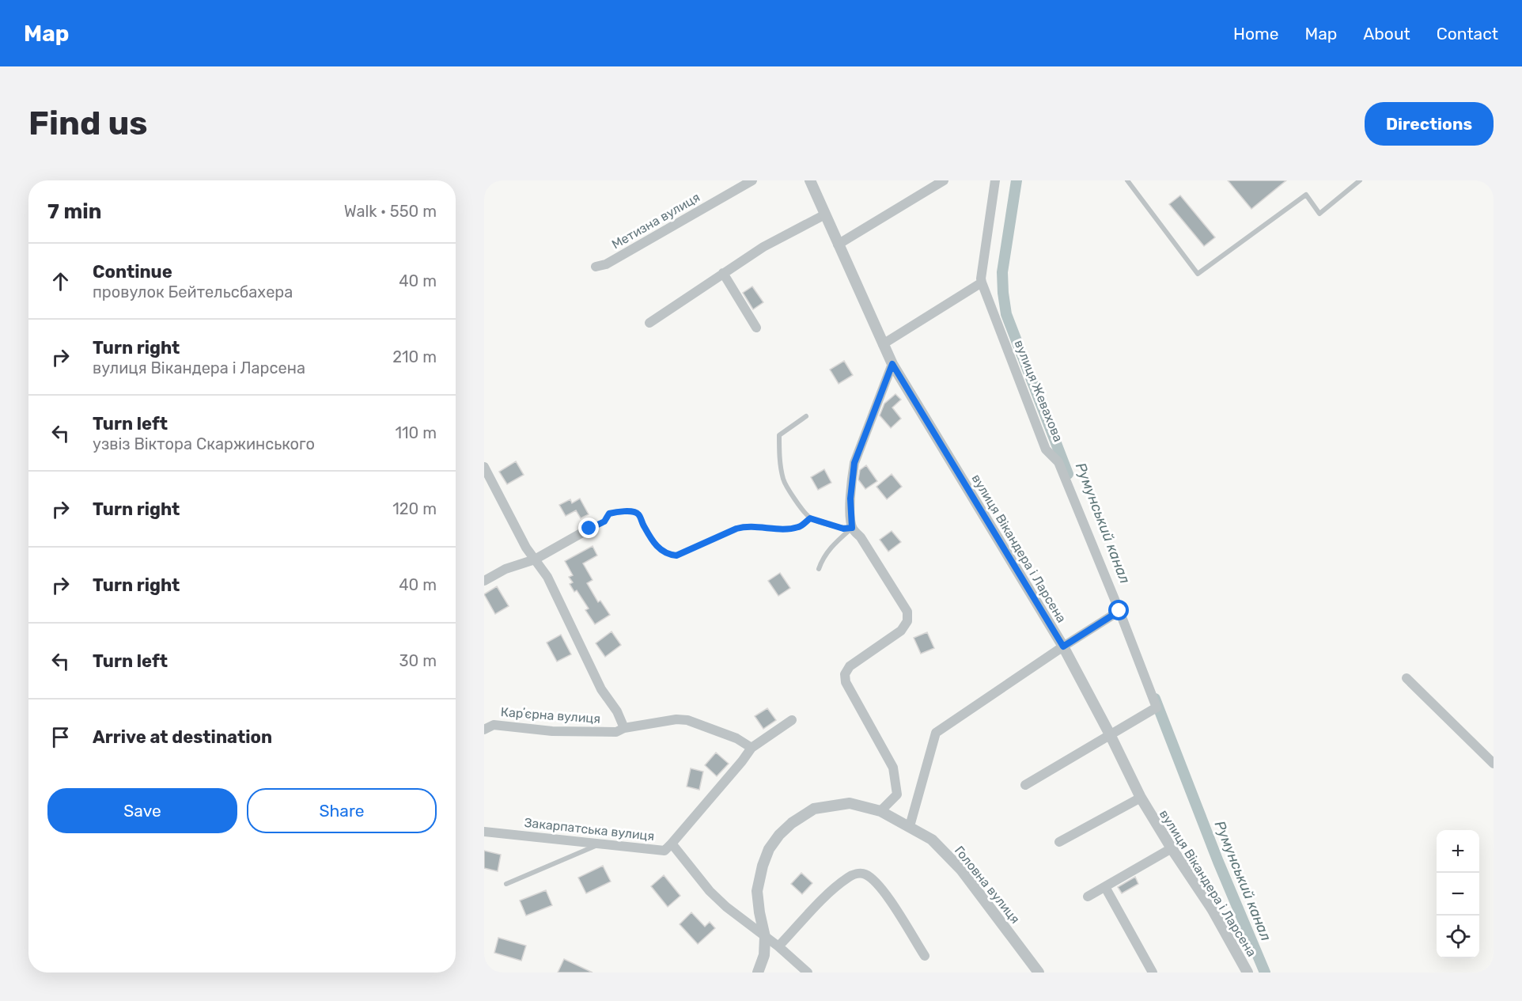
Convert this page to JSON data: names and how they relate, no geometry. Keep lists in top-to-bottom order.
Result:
{
  "streets": {
    "street": [
      "Метизна вулиця",
      "вулиця Жевахова",
      "вулиця Вікандера і Ларсена",
      "Карʼєрна вулиця",
      "Закарпатська вулиця",
      "Головна вулиця"
    ]
  },
  "crossings": [
    ["вулиця Жевахова", "вулиця Вікандера і Ларсена"],
    ["Закарпатська вулиця", "Головна вулиця"]
  ],
  "water": ["Румунський канал"],
  "page": {
    "header": "Map",
    "nav": [
      "Home",
      "Map",
      "About",
      "Contact"
    ],
    "buttons": [
      "Directions",
      ["Save", "Share"]
    ],
    "title": "Find us",
    "heading": ["7 min", "Walk · 550 m"],
    "list": [
      ["Continue", "провулок Бейтельсбахера", "40 m"],
      ["Turn right", "вулиця Вікандера і Ларсена", "210 m"],
      ["Turn left", "узвіз Віктора Скаржинського", "110 m"],
      ["Turn right", "120 m"],
      ["Turn right", "40 m"],
      ["Turn left", "30 m"],
      "Arrive at destination"
    ],
    "map_buttons": ["+", "−"]
  }
}
